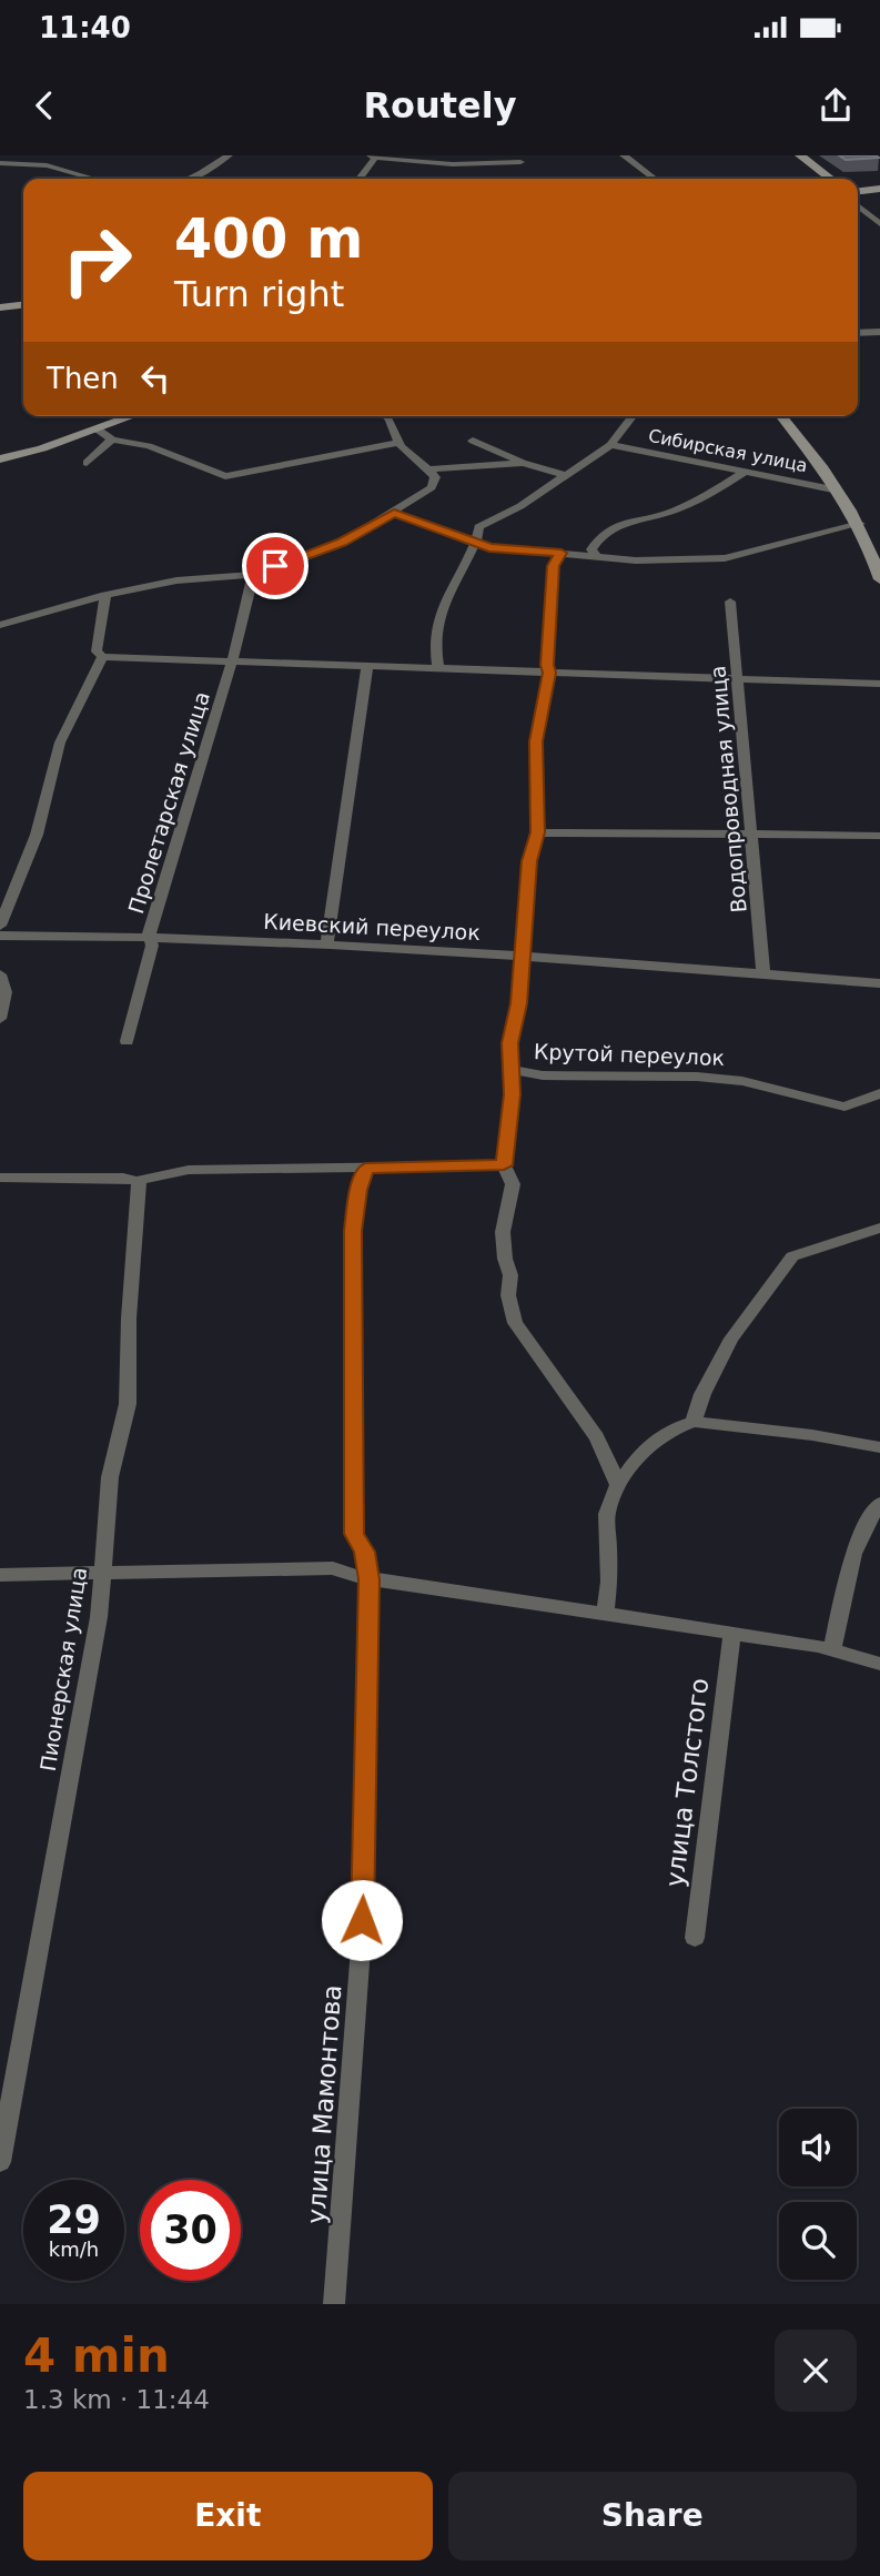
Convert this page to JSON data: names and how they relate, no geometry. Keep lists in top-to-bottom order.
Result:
{
  "streets": {
    "street": [
      "Сибирская улица",
      "Водопроводная улица",
      "Пролетарская улица",
      "Киевский переулок",
      "Крутой переулок",
      "Пионерская улица",
      "улица Толстого",
      "улица Мамонтова"
    ]
  },
  "crossings": [
    ["Водопроводная улица", "Киевский переулок"],
    ["Пролетарская улица", "Киевский переулок"]
  ],
  "page": {
    "status": "11:40",
    "header": "Routely",
    "turn": ["400 m", "Turn right"],
    "then": "Then",
    "speed": "29 km/h",
    "limit": "30",
    "heading": ["4 min", "1.3 km · 11:44"],
    "buttons": ["Exit", "Share"]
  }
}
